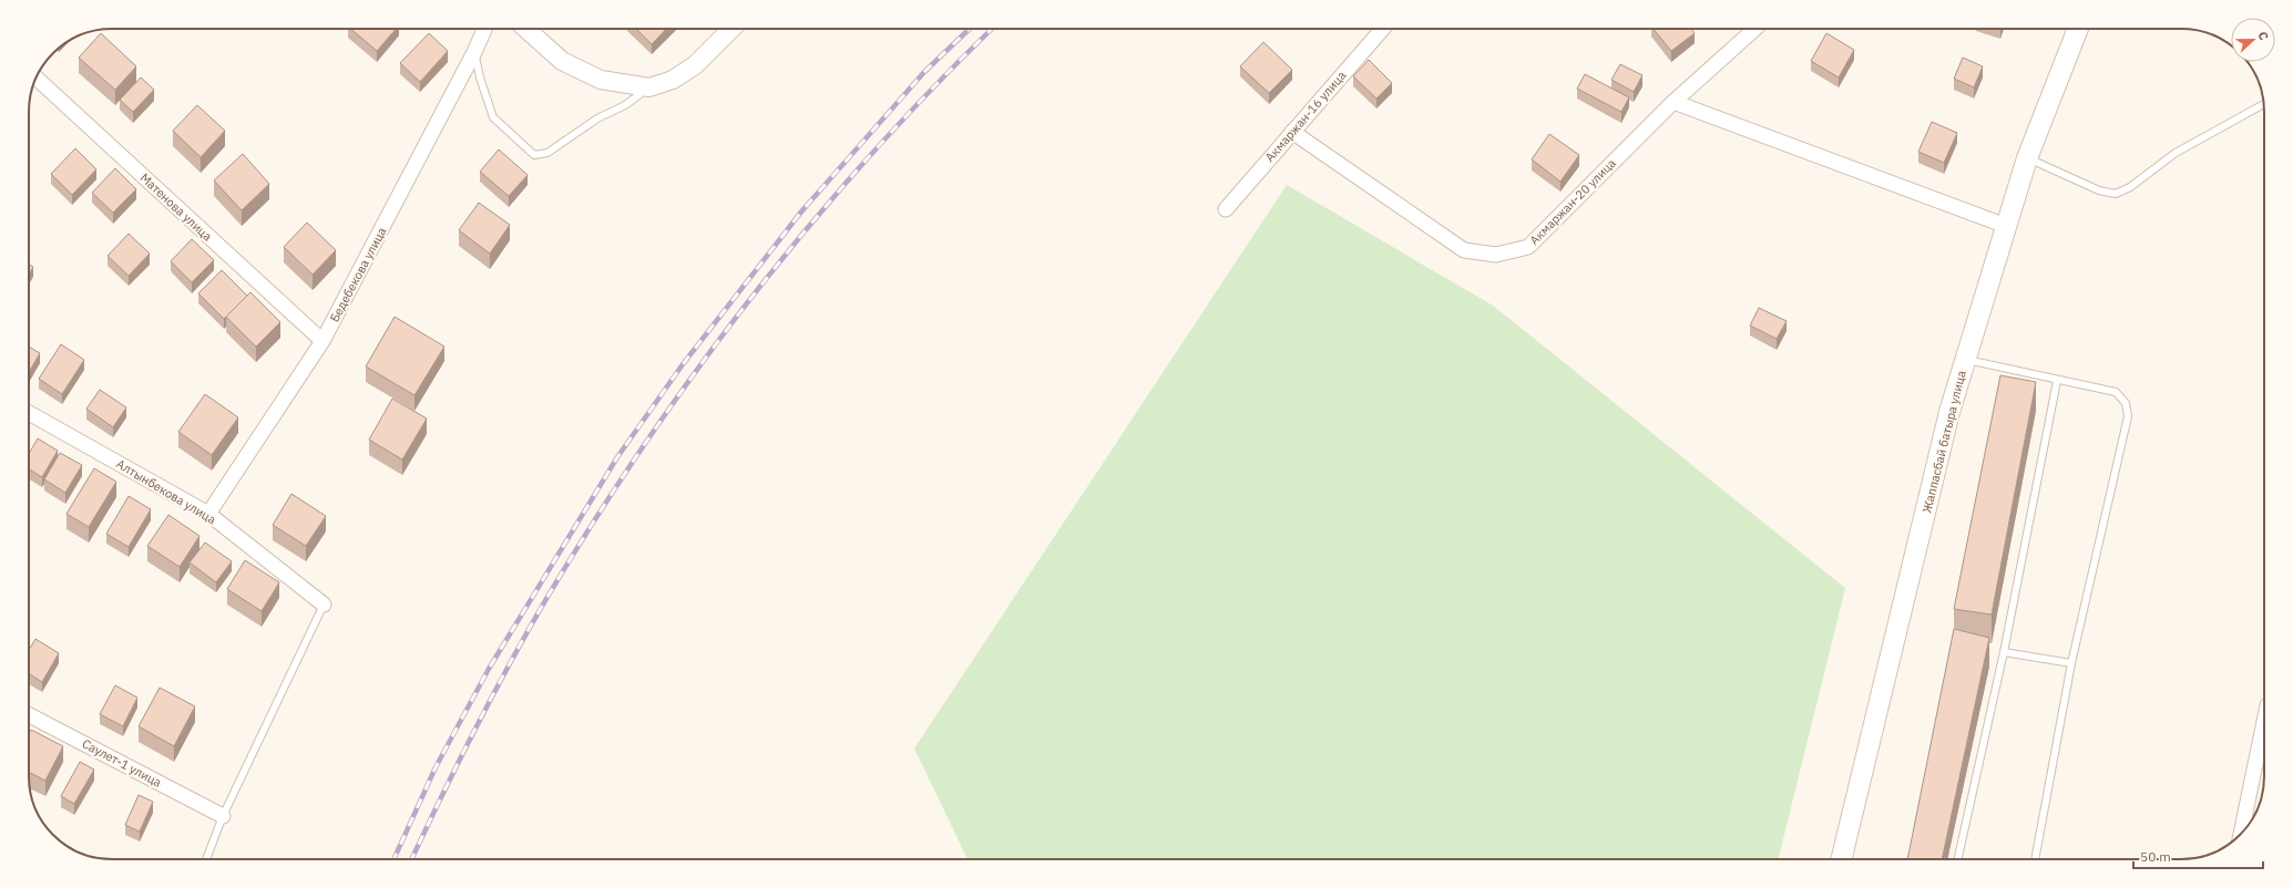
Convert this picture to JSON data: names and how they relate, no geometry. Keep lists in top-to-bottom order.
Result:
{
  "streets": {
    "main road": ["Жаппасбай батыра улица"],
    "street": [
      "Акмаржан-16 улица",
      "Акмаржан-20 улица",
      "Матенова улица",
      "Бедебекова улица",
      "Алтынбекова улица",
      "Саулет-1 улица"
    ]
  },
  "crossings": [
    ["Акмаржан-16 улица", "Акмаржан-20 улица"],
    ["Матенова улица", "Бедебекова улица"],
    ["Бедебекова улица", "Алтынбекова улица"]
  ],
  "scale_bar": "50 m",
  "north": "right"
}
